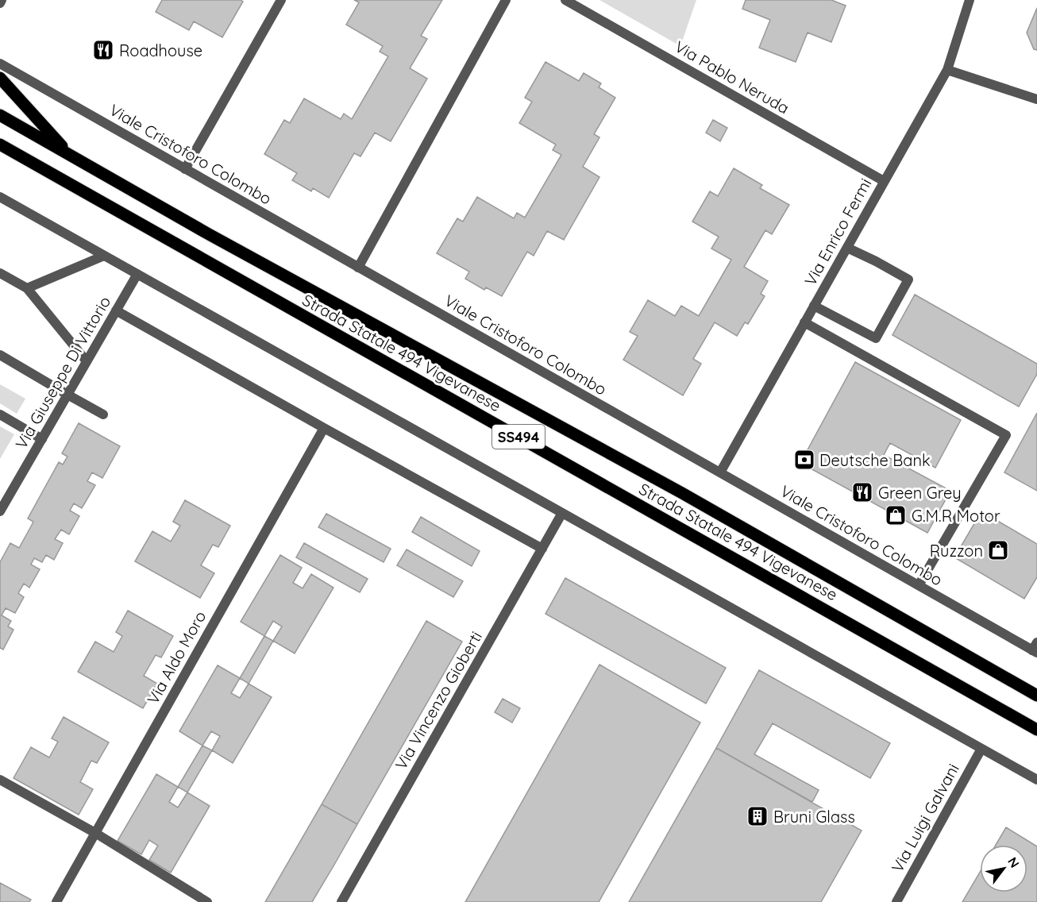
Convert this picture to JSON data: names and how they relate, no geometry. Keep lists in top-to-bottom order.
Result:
{
  "streets": {
    "main road": ["Strada Statale 494 Vigevanese", "SS494"],
    "street": [
      "Via Pablo Neruda",
      "Viale Cristoforo Colombo",
      "Via Enrico Fermi",
      "Via Giuseppe Di Vittorio",
      "Via Aldo Moro",
      "Via Vincenzo Gioberti",
      "Via Luigi Galvani"
    ]
  },
  "crossings": [
    ["Via Pablo Neruda", "Via Enrico Fermi"],
    ["Viale Cristoforo Colombo", "Via Enrico Fermi"]
  ],
  "places": {
    "restaurant": ["Roadhouse", "Green Grey"],
    "bank": ["Deutsche Bank"],
    "shop": ["G.M.R Motor", "Ruzzon"],
    "building": ["Bruni Glass"]
  },
  "north": "top right"
}
